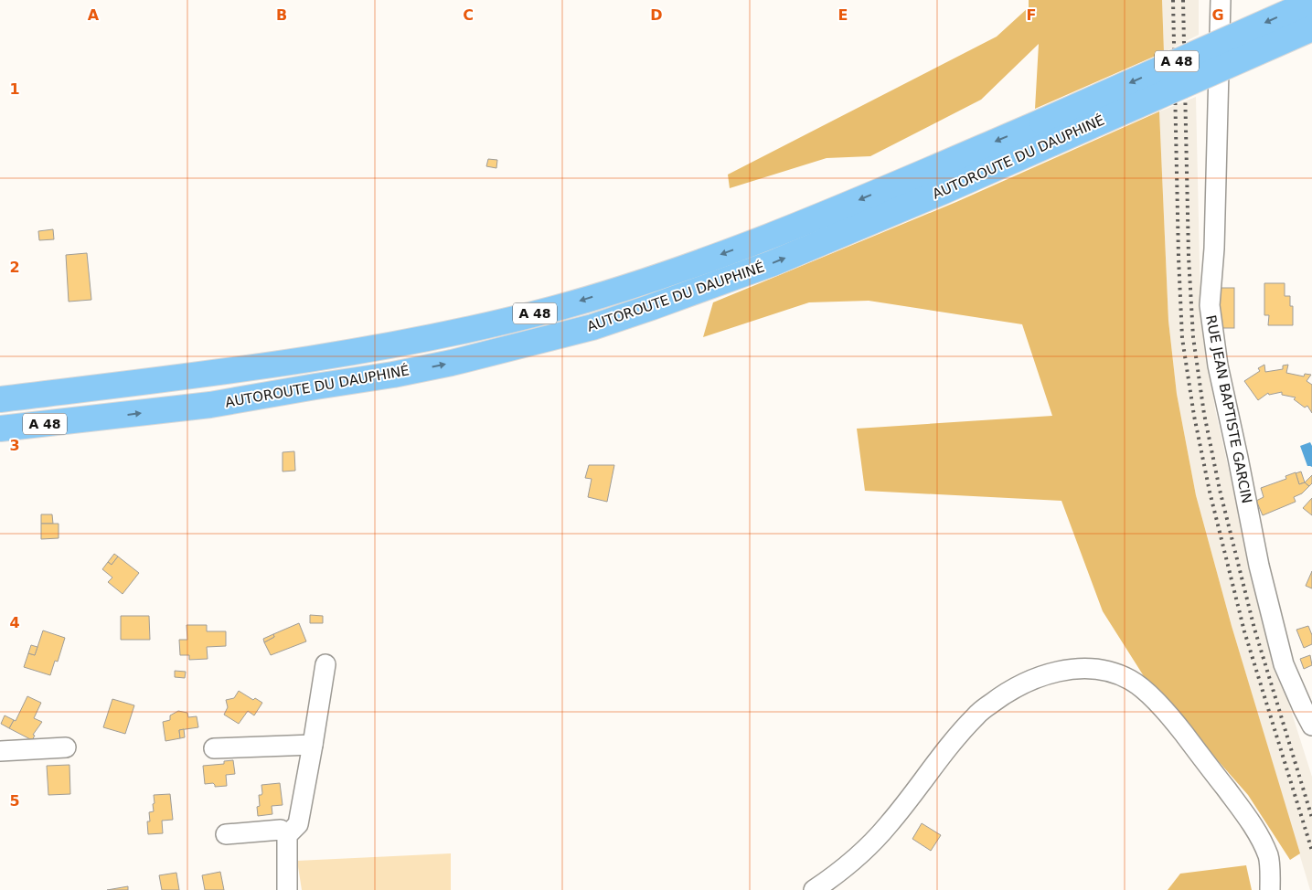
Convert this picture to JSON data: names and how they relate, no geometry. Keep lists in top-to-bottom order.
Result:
{
  "streets": {
    "highway": ["A 48", "AUTOROUTE DU DAUPHINÉ"],
    "street": ["RUE JEAN BAPTISTE GARCIN"]
  },
  "grid": {
    "columns": [
      "A",
      "B",
      "C",
      "D",
      "E",
      "F",
      "G"
    ],
    "rows": [
      "1",
      "2",
      "3",
      "4",
      "5"
    ]
  }
}
